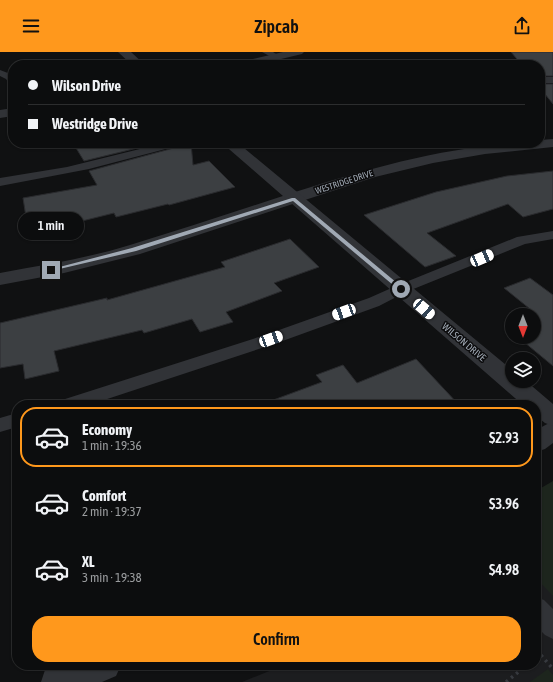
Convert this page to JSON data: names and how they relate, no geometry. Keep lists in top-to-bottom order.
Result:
{
  "streets": {
    "street": ["WESTRIDGE DRIVE", "WILSON DRIVE"]
  },
  "crossings": [
    ["WESTRIDGE DRIVE", "WILSON DRIVE"]
  ],
  "north": "bottom",
  "page": {
    "header": "Zipcab",
    "banner": ["Wilson Drive", "Westridge Drive"],
    "bubble": "1 min",
    "list": [
      {
        "name": "Economy",
        "note": "1 min · 19:36",
        "value": "$2.93"
      },
      {
        "name": "Comfort",
        "note": "2 min · 19:37",
        "value": "$3.96"
      },
      {
        "name": "XL",
        "note": "3 min · 19:38",
        "value": "$4.98"
      }
    ],
    "buttons": "Confirm"
  }
}
